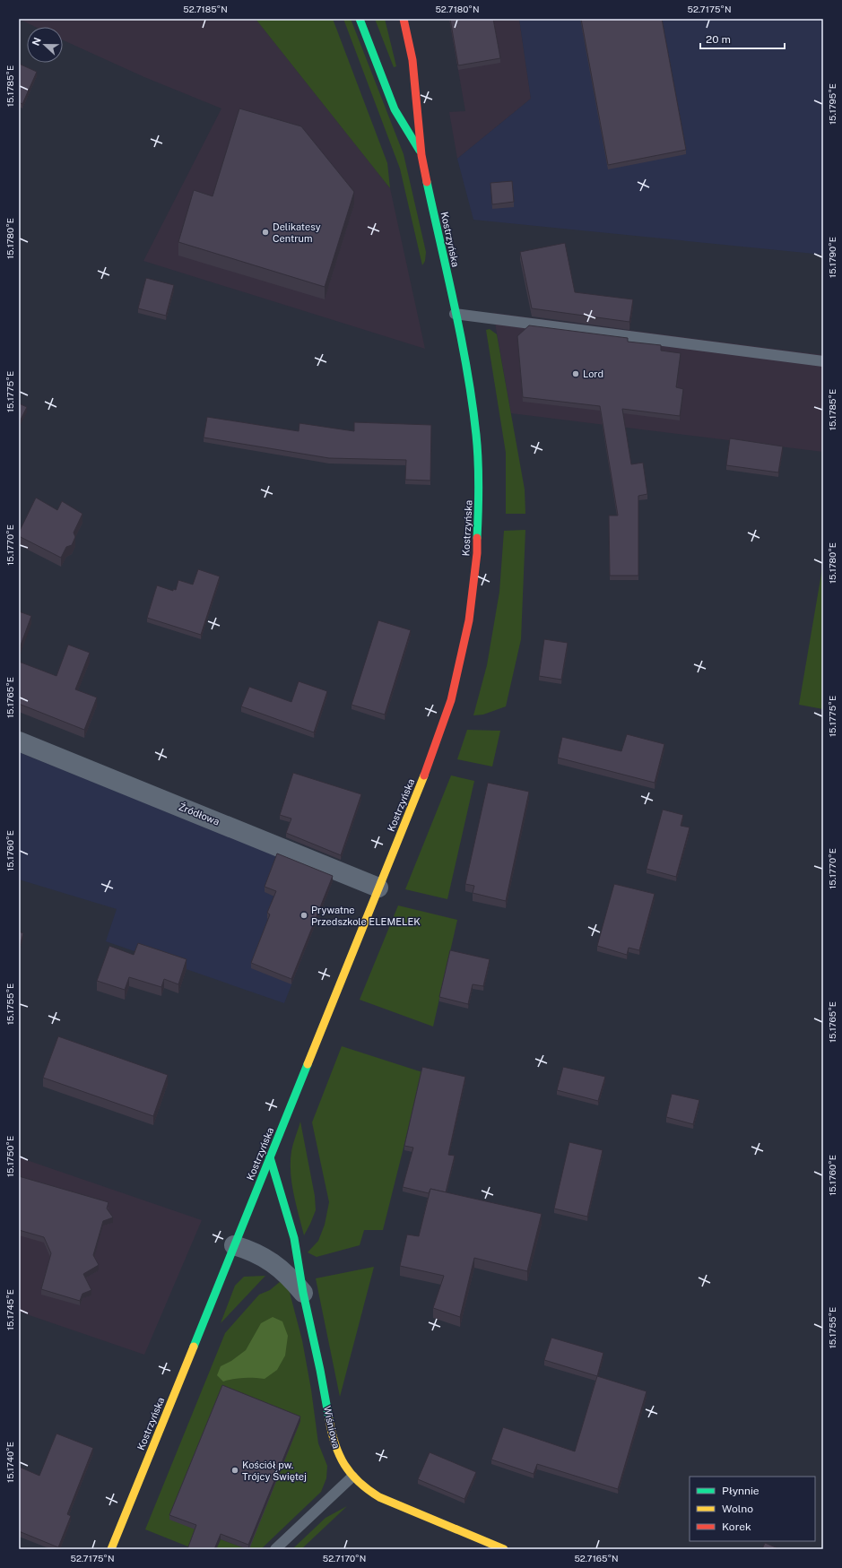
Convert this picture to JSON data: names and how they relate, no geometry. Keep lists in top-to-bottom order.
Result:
{
  "streets": {
    "main road": ["Kostrzyńska", "Wiśniowa"],
    "street": ["Źródłowa"]
  },
  "crossings": [
    ["Kostrzyńska", "Źródłowa"],
    ["Kostrzyńska", "Wiśniowa"]
  ],
  "places": [
    "Delikatesy Centrum",
    "Lord",
    "Prywatne Przedszkole ELEMELEK",
    "Kościół pw. Trójcy Świętej"
  ],
  "legend": ["Płynnie", "Wolno", "Korek"],
  "scale_bar": "20 m",
  "north": "left",
  "coordinates": [
    "52.7185°N",
    "52.7180°N",
    "52.7175°N",
    "15.1785°E",
    "15.1795°E",
    "15.1780°E",
    "15.1790°E",
    "15.1775°E",
    "15.1770°E",
    "15.1765°E",
    "15.1760°E",
    "15.1755°E",
    "15.1750°E",
    "15.1745°E",
    "15.1740°E",
    "52.7170°N",
    "52.7165°N"
  ]
}
